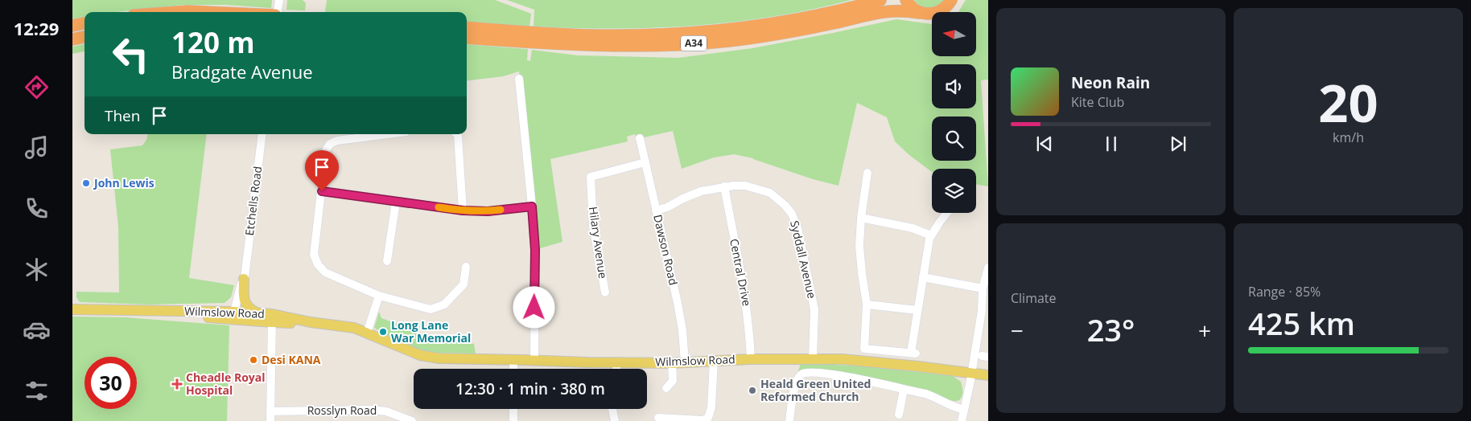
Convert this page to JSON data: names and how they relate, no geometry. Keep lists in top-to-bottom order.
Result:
{
  "streets": {
    "highway": ["A34"],
    "main road": ["Wilmslow Road"],
    "street": [
      "Etchells Road",
      "Hilary Avenue",
      "Dawson Road",
      "Syddall Avenue",
      "Central Drive",
      "Rosslyn Road"
    ]
  },
  "crossings": [
    ["Etchells Road", "Wilmslow Road"],
    ["Hilary Avenue", "Dawson Road"],
    ["Dawson Road", "Syddall Avenue"],
    ["Dawson Road", "Wilmslow Road"],
    ["Syddall Avenue", "Central Drive"],
    ["Syddall Avenue", "Wilmslow Road"],
    ["Central Drive", "Wilmslow Road"]
  ],
  "places": {
    "other": [
      "John Lewis",
      "Long Lane War Memorial",
      "Desi KANA",
      "Heald Green United Reformed Church"
    ],
    "health": ["Cheadle Royal Hospital"]
  },
  "north": "left",
  "page": {
    "tabs": "12:29",
    "tile": [
      ["20", "km/h"],
      "Climate",
      ["Range · 85%", "425 km"]
    ],
    "turn": ["120 m", "Bradgate Avenue"],
    "song": ["Neon Rain", "Kite Club"],
    "then": "Then",
    "heat": ["−", "23°", "+"],
    "limit": "30",
    "trip": "12:30 · 1 min · 380 m"
  }
}
